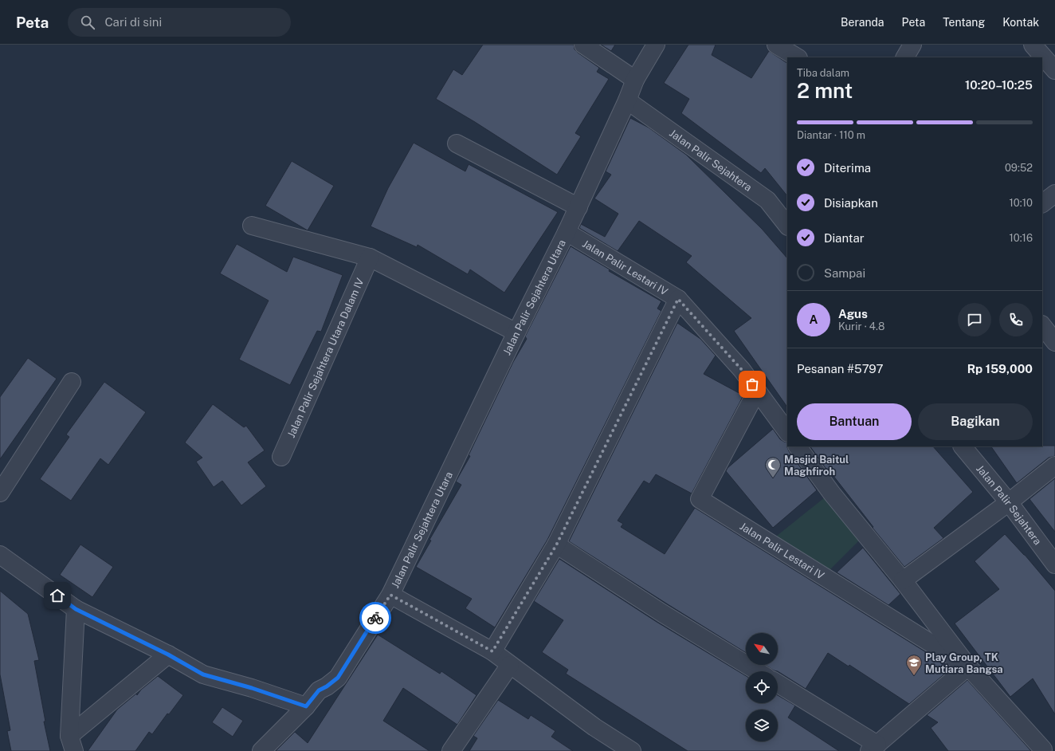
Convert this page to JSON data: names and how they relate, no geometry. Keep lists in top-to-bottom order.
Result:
{
  "streets": {
    "street": [
      "Jalan Palir Sejahtera",
      "Jalan Palir Lestari IV",
      "Jalan Palir Sejahtera Utara",
      "Jalan Palir Sejahtera Utara Dalam IV"
    ]
  },
  "crossings": [
    ["Jalan Palir Sejahtera", "Jalan Palir Sejahtera Utara"],
    ["Jalan Palir Lestari IV", "Jalan Palir Sejahtera Utara"]
  ],
  "places": {
    "mosque": ["Masjid Baitul Maghfiroh"],
    "school or university": ["Play Group, TK Mutiara Bangsa"]
  },
  "north": "top left",
  "page": {
    "header": "Peta",
    "search": "Cari di sini",
    "nav": [
      "Beranda",
      "Peta",
      "Tentang",
      "Kontak"
    ],
    "heading": ["2 mnt", "Tiba dalam", "10:20–10:25"],
    "panel": [
      "Agus",
      "Kurir · 4.8",
      "Pesanan #5797",
      "Rp 159,000"
    ],
    "bar": "Diantar · 110 m",
    "list": [
      ["Diterima", "09:52"],
      ["Disiapkan", "10:10"],
      ["Diantar", "10:16"],
      "Sampai"
    ],
    "round": "A",
    "buttons": ["Bantuan", "Bagikan"]
  }
}
